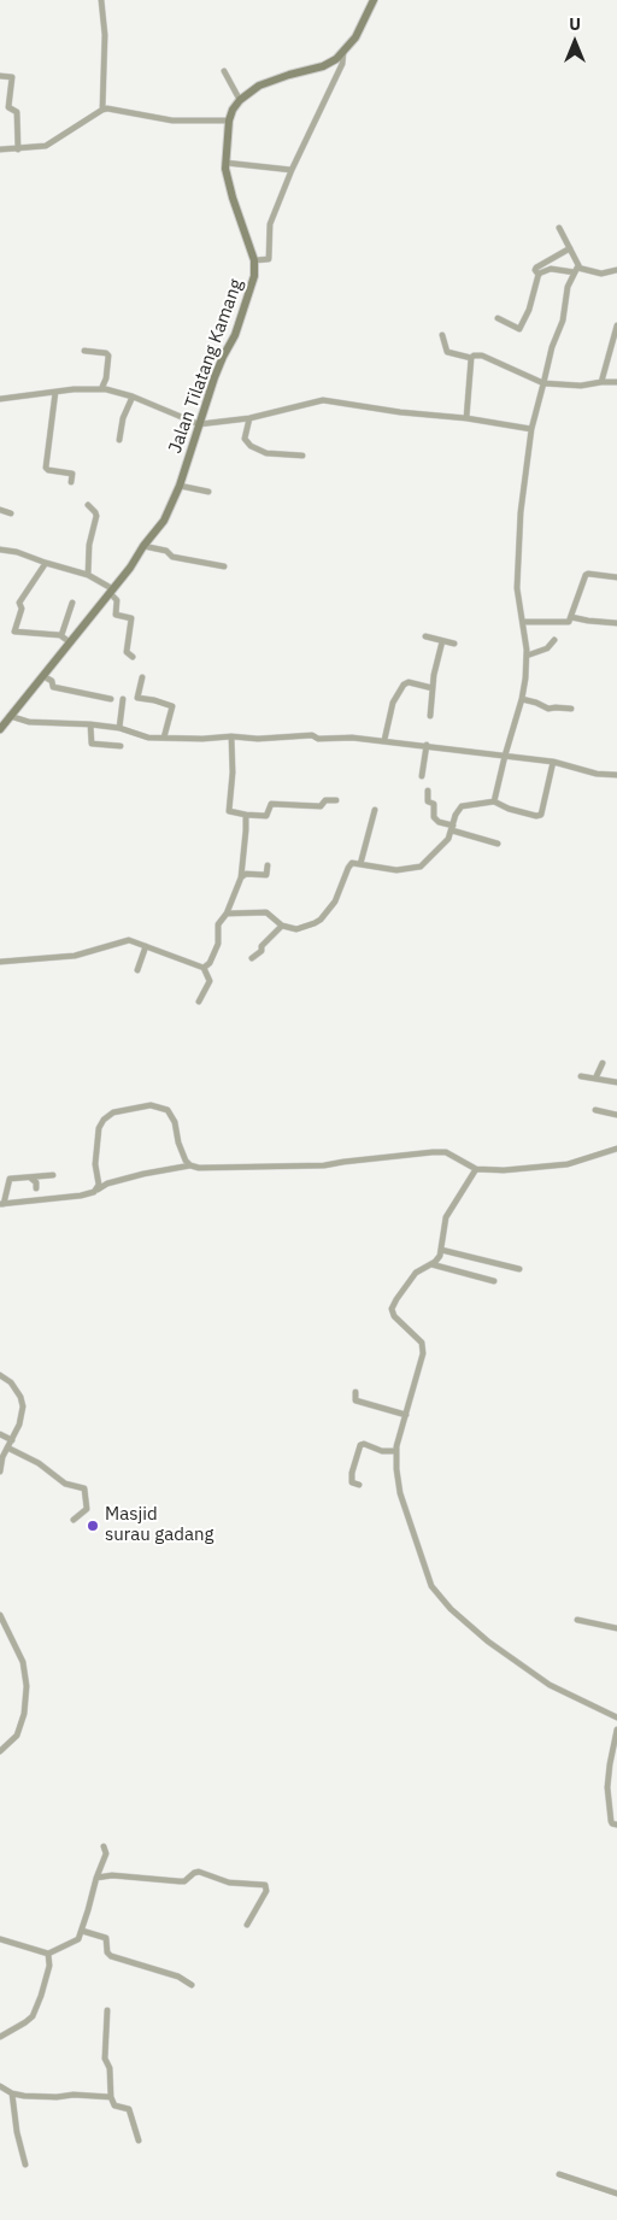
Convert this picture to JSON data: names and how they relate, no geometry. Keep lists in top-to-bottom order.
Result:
{
  "streets": {
    "street": ["Jalan Tilatang Kamang"]
  },
  "places": ["Masjid surau gadang"],
  "north": "top"
}
